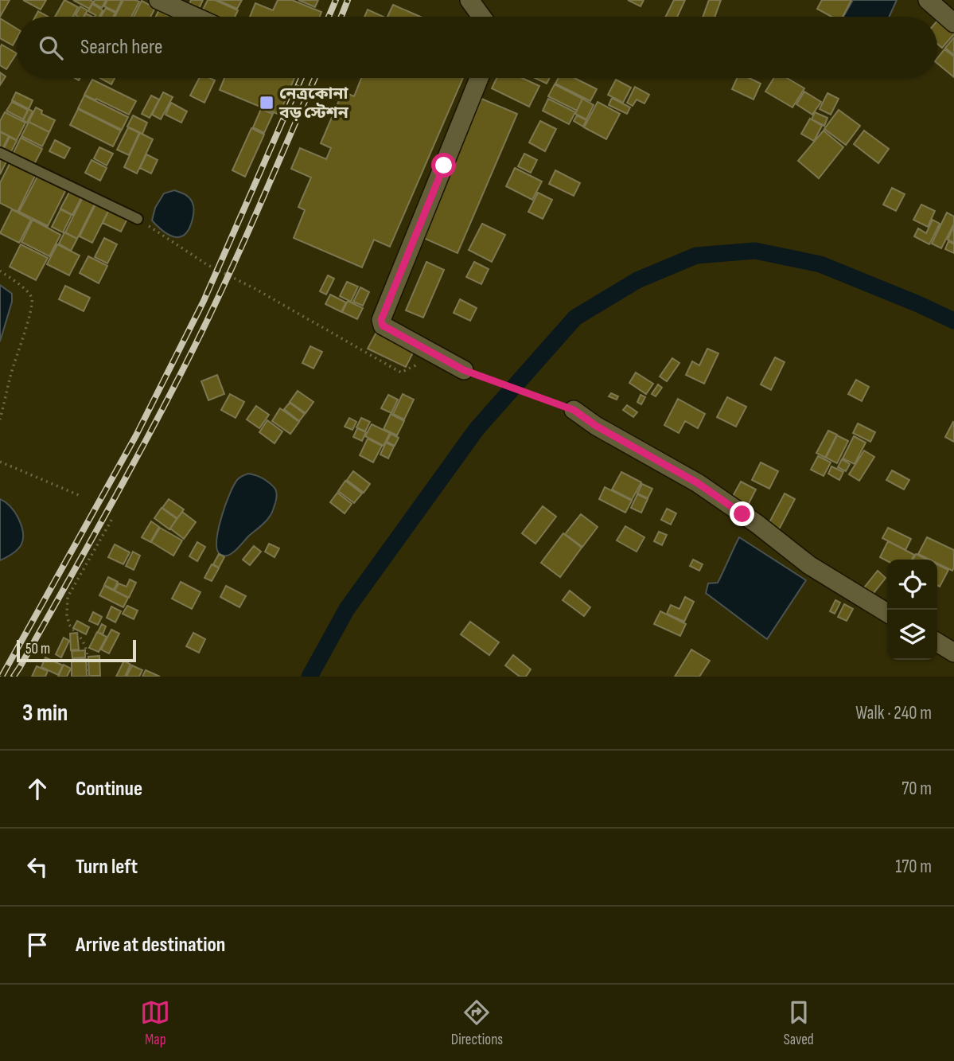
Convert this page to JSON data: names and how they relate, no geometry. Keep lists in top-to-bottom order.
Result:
{
  "places": {
    "transit": ["নেত্রকোনা বড় স্টেশন"]
  },
  "scale_bar": "50 m",
  "page": {
    "search": "Search here",
    "scale": "50 m",
    "heading": ["3 min", "Walk · 240 m"],
    "list": [
      ["Continue", "70 m"],
      ["Turn left", "170 m"],
      "Arrive at destination"
    ],
    "nav": ["Map", "Directions", "Saved"]
  }
}
